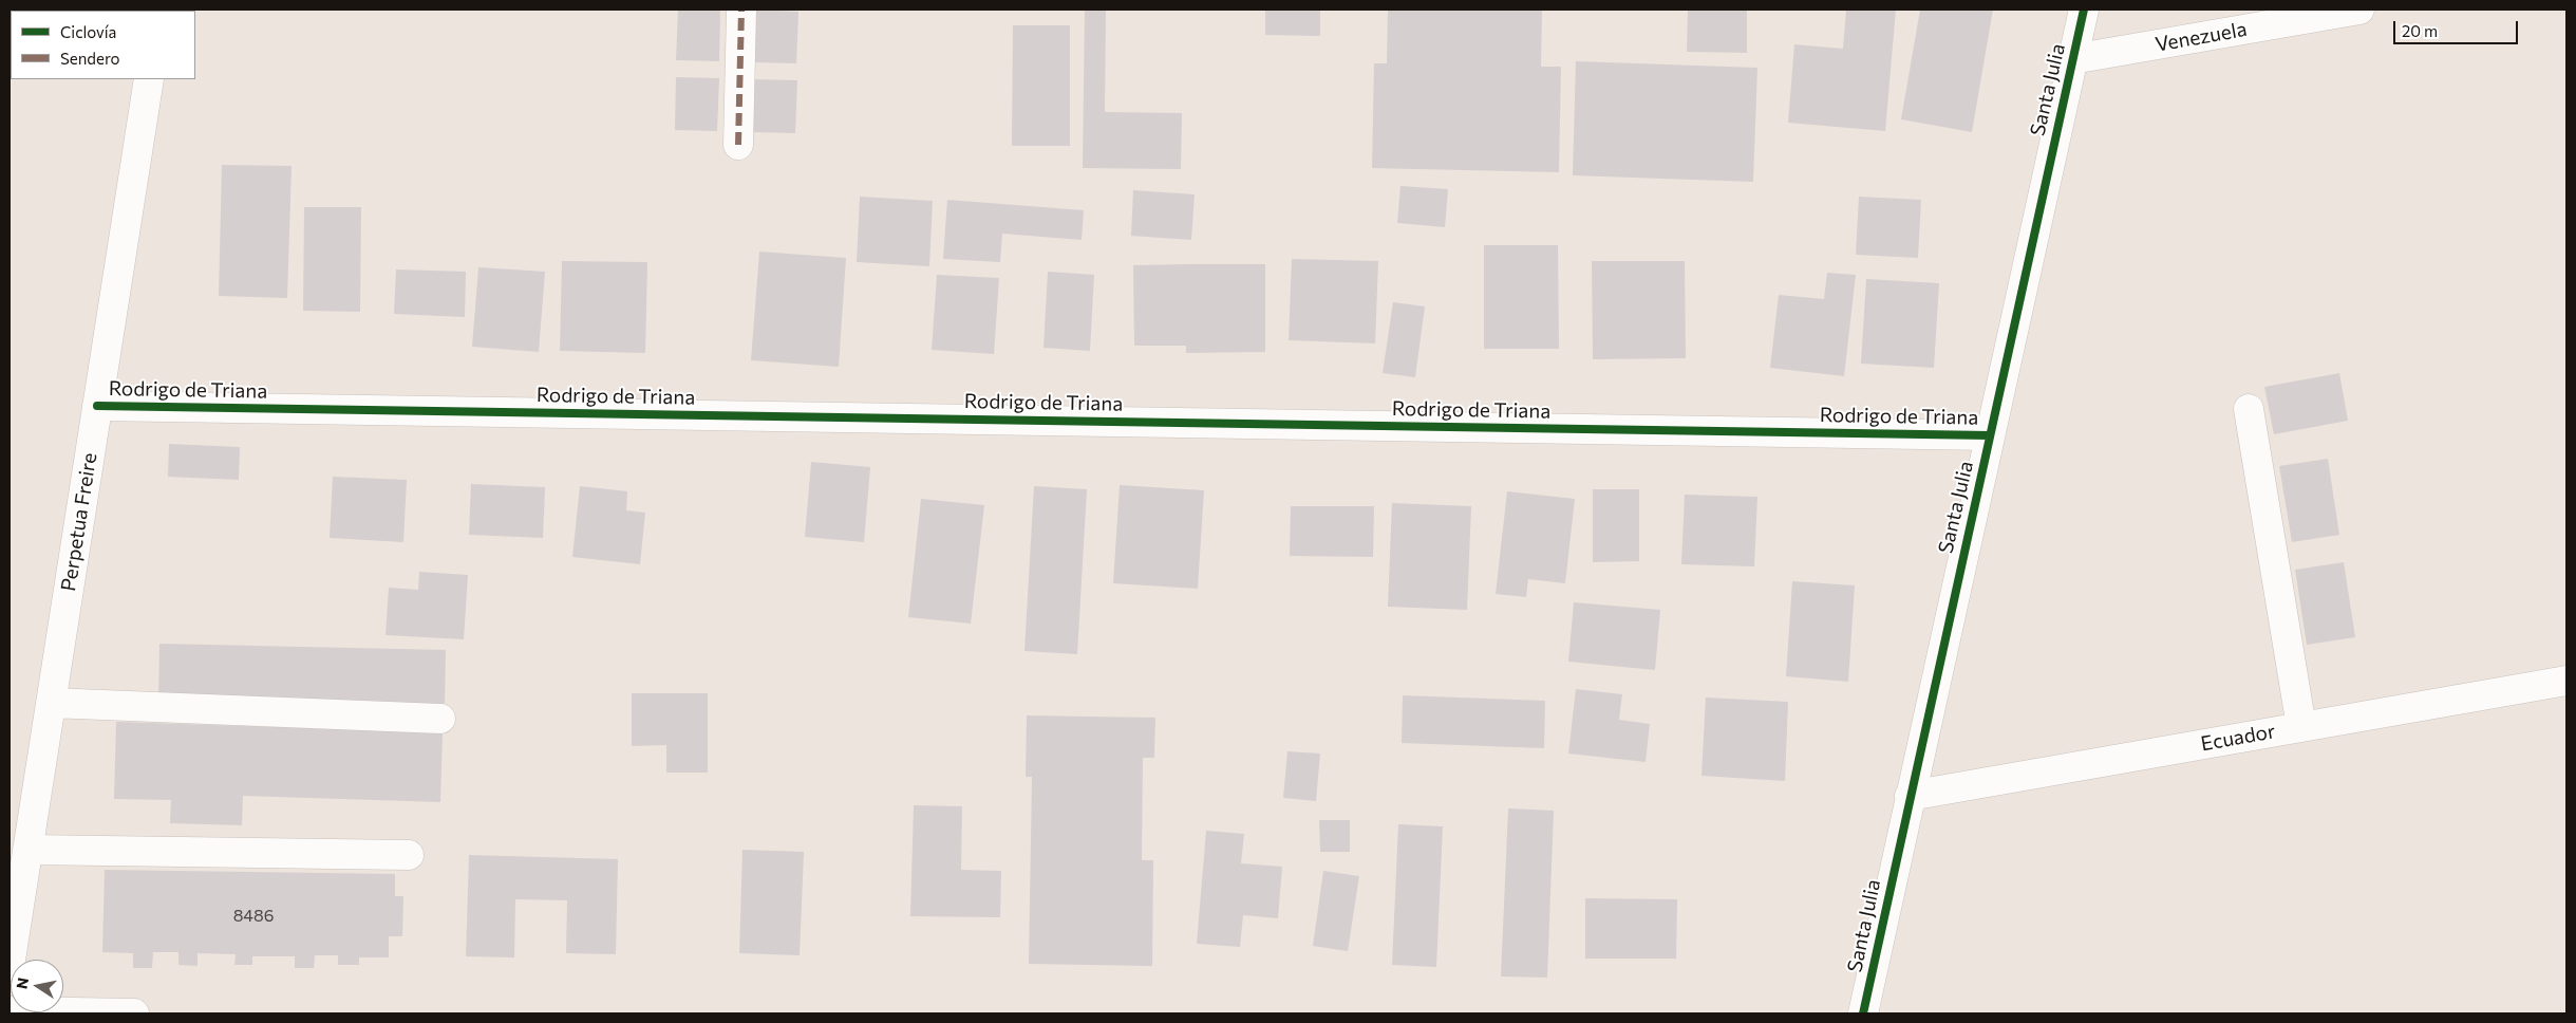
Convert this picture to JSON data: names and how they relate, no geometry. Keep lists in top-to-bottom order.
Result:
{
  "streets": {
    "street": [
      "Venezuela",
      "Santa Julia",
      "Rodrigo de Triana",
      "Perpetua Freire",
      "Ecuador"
    ]
  },
  "crossings": [
    ["Venezuela", "Santa Julia"],
    ["Santa Julia", "Rodrigo de Triana"],
    ["Santa Julia", "Ecuador"],
    ["Rodrigo de Triana", "Perpetua Freire"]
  ],
  "house_numbers": ["8486"],
  "legend": ["Ciclovía", "Sendero"],
  "scale_bar": "20 m",
  "north": "left"
}
